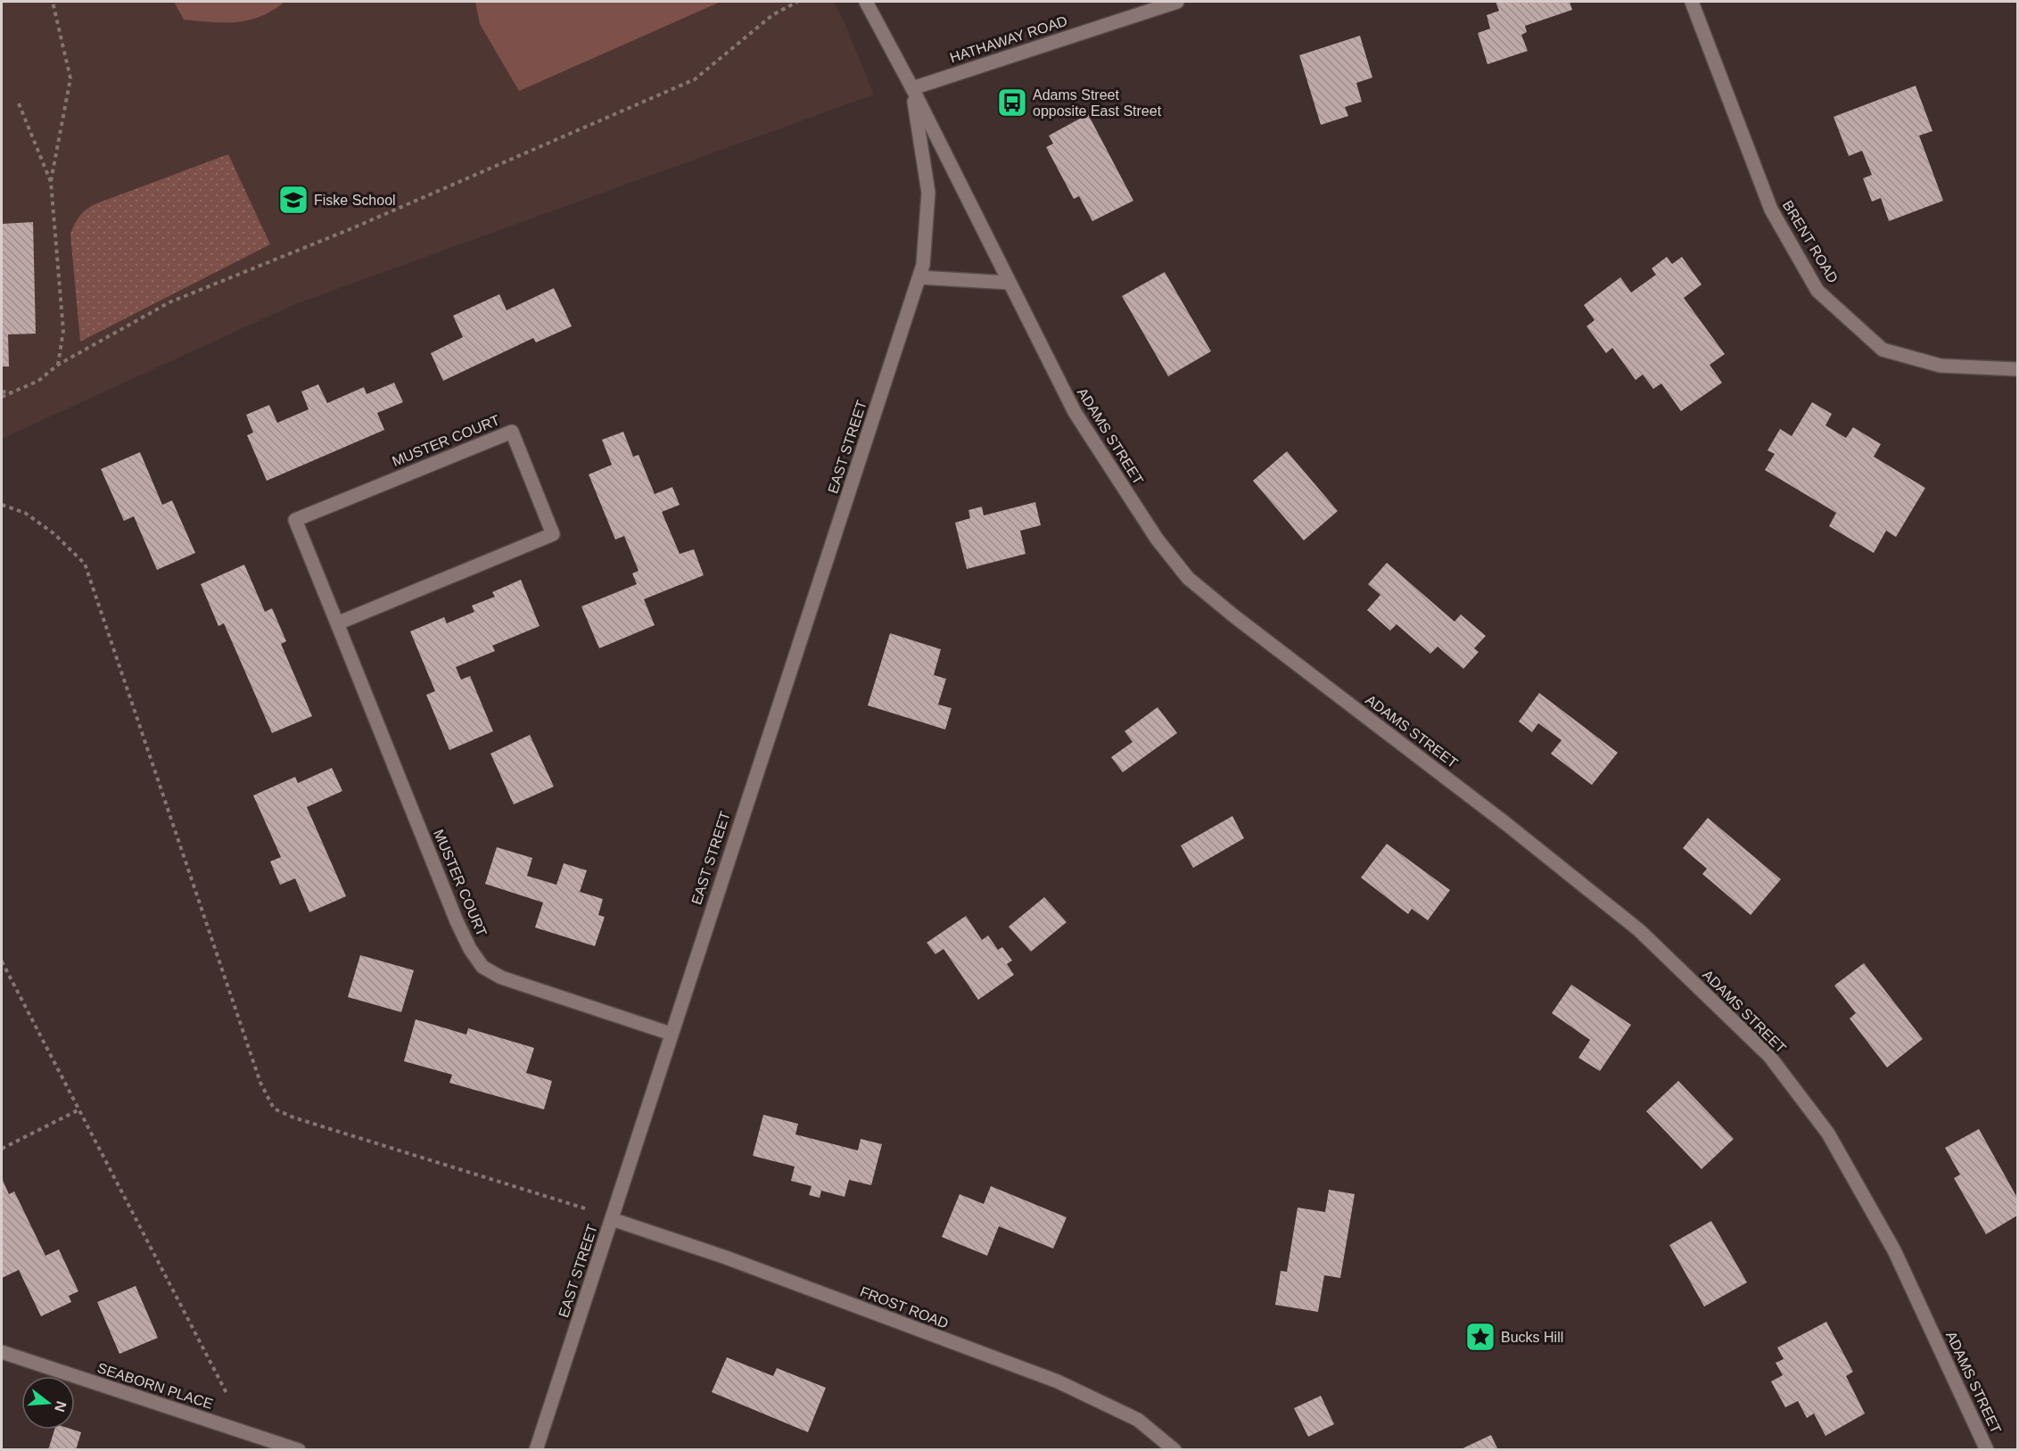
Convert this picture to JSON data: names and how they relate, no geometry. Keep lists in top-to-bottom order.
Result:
{
  "streets": {
    "street": [
      "HATHAWAY ROAD",
      "BRENT ROAD",
      "ADAMS STREET",
      "MUSTER COURT",
      "EAST STREET",
      "FROST ROAD",
      "SEABORN PLACE"
    ]
  },
  "crossings": [
    ["HATHAWAY ROAD", "ADAMS STREET"],
    ["HATHAWAY ROAD", "EAST STREET"],
    ["ADAMS STREET", "EAST STREET"],
    ["MUSTER COURT", "EAST STREET"],
    ["EAST STREET", "FROST ROAD"]
  ],
  "places": {
    "bus stop": ["Adams Street opposite East Street"],
    "school or university": ["Fiske School"],
    "place": ["Bucks Hill"]
  },
  "north": "right"
}
